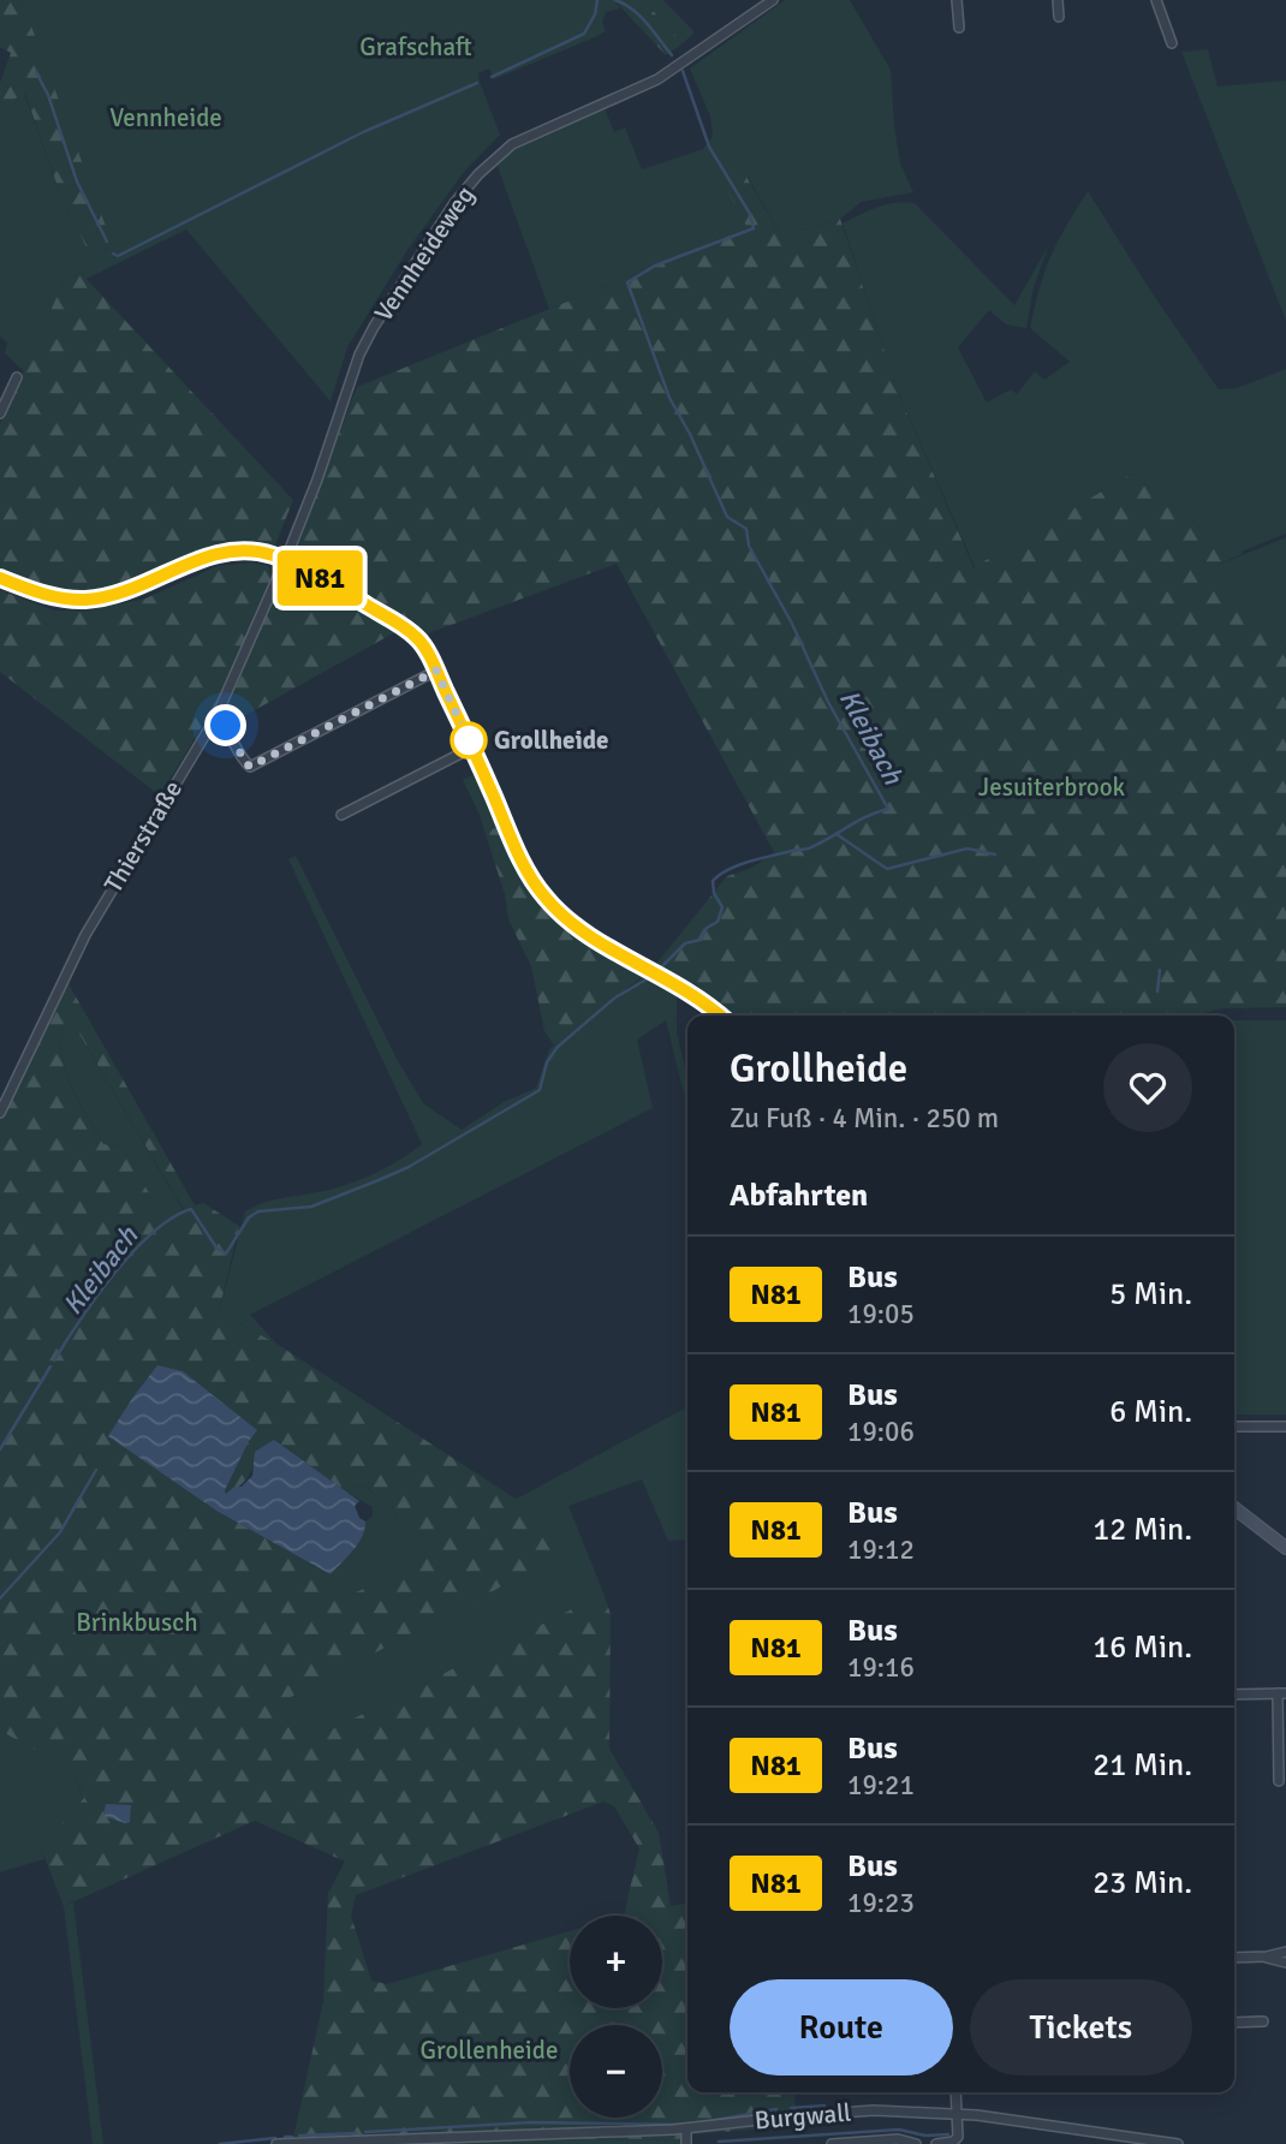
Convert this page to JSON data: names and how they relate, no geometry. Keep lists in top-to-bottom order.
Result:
{
  "streets": {
    "street": ["Vennheideweg", "Thierstraße", "Burgwall"]
  },
  "crossings": [
    ["Vennheideweg", "Thierstraße"]
  ],
  "water": ["Kleibach"],
  "parks": [
    "Grafschaft",
    "Vennheide",
    "Jesuiterbrook",
    "Brinkbusch",
    "Grollenheide"
  ],
  "places": ["Grollheide"],
  "lines": ["bus line N81"],
  "page": {
    "on_map": "N81",
    "heading": [
      ["Grollheide", "Zu Fuß · 4 Min. · 250 m"],
      "Abfahrten"
    ],
    "list": [
      {
        "mark": "N81",
        "name": "Bus",
        "note": "19:05",
        "value": "5 Min."
      },
      {
        "mark": "N81",
        "name": "Bus",
        "note": "19:06",
        "value": "6 Min."
      },
      {
        "mark": "N81",
        "name": "Bus",
        "note": "19:12",
        "value": "12 Min."
      },
      {
        "mark": "N81",
        "name": "Bus",
        "note": "19:16",
        "value": "16 Min."
      },
      {
        "mark": "N81",
        "name": "Bus",
        "note": "19:21",
        "value": "21 Min."
      },
      {
        "mark": "N81",
        "name": "Bus",
        "note": "19:23",
        "value": "23 Min."
      }
    ],
    "map_buttons": ["+", "−"],
    "buttons": ["Route", "Tickets"]
  }
}
